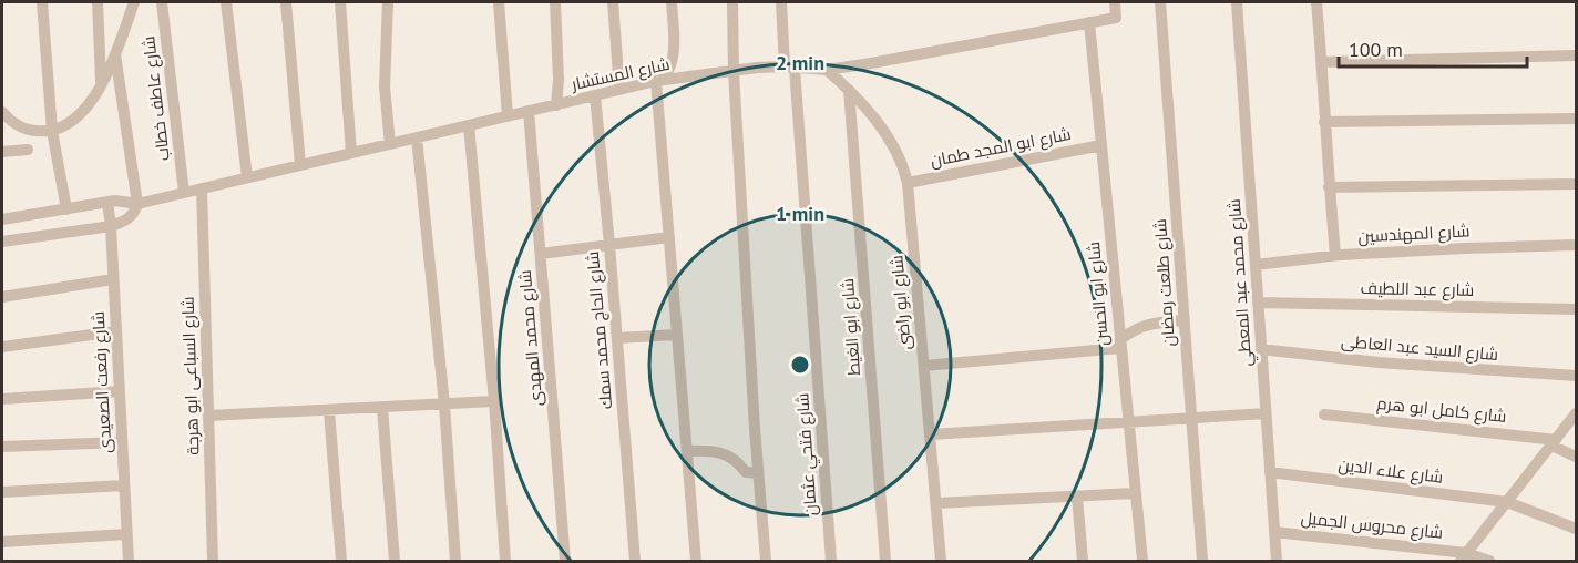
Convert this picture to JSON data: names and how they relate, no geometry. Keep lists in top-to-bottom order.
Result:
{
  "streets": {
    "street": [
      "شارع المستشار",
      "شارع عاطف خطاب",
      "شارع ابو المجد طمان",
      "شارع المهندسين",
      "شارع طلعت رمضان",
      "شارع محمد عبد المعطي",
      "شارع عبد اللطيف",
      "شارع ابو الحسن",
      "شارع ابو راضى",
      "شارع ابو الغيط",
      "شارع الحاج محمد سمك",
      "شارع محمد المهدى",
      "شارع السيد عبد العاطى",
      "شارع السباعى ابو هرجة",
      "شارع رفعت الصعيدى",
      "شارع كامل ابو هرم",
      "شارع فتحي عثمان",
      "شارع علاء الدين",
      "شارع محروس الجميل"
    ]
  },
  "crossings": [
    ["شارع المستشار", "شارع عاطف خطاب"],
    ["شارع المستشار", "شارع ابو الحسن"],
    ["شارع المستشار", "شارع ابو راضى"],
    ["شارع المستشار", "شارع الحاج محمد سمك"],
    ["شارع المستشار", "شارع محمد المهدى"],
    ["شارع المستشار", "شارع السباعى ابو هرجة"],
    ["شارع المستشار", "شارع فتحي عثمان"],
    ["شارع ابو المجد طمان", "شارع ابو الحسن"],
    ["شارع ابو المجد طمان", "شارع ابو راضى"],
    ["شارع المهندسين", "شارع محمد عبد المعطي"],
    ["شارع محمد عبد المعطي", "شارع عبد اللطيف"],
    ["شارع محمد عبد المعطي", "شارع السيد عبد العاطى"],
    ["شارع محمد عبد المعطي", "شارع علاء الدين"],
    ["شارع محمد عبد المعطي", "شارع محروس الجميل"],
    ["شارع ابو راضى", "شارع ابو الغيط"]
  ],
  "scale_bar": "100 m",
  "rings": ["2 min", "1 min"]
}
